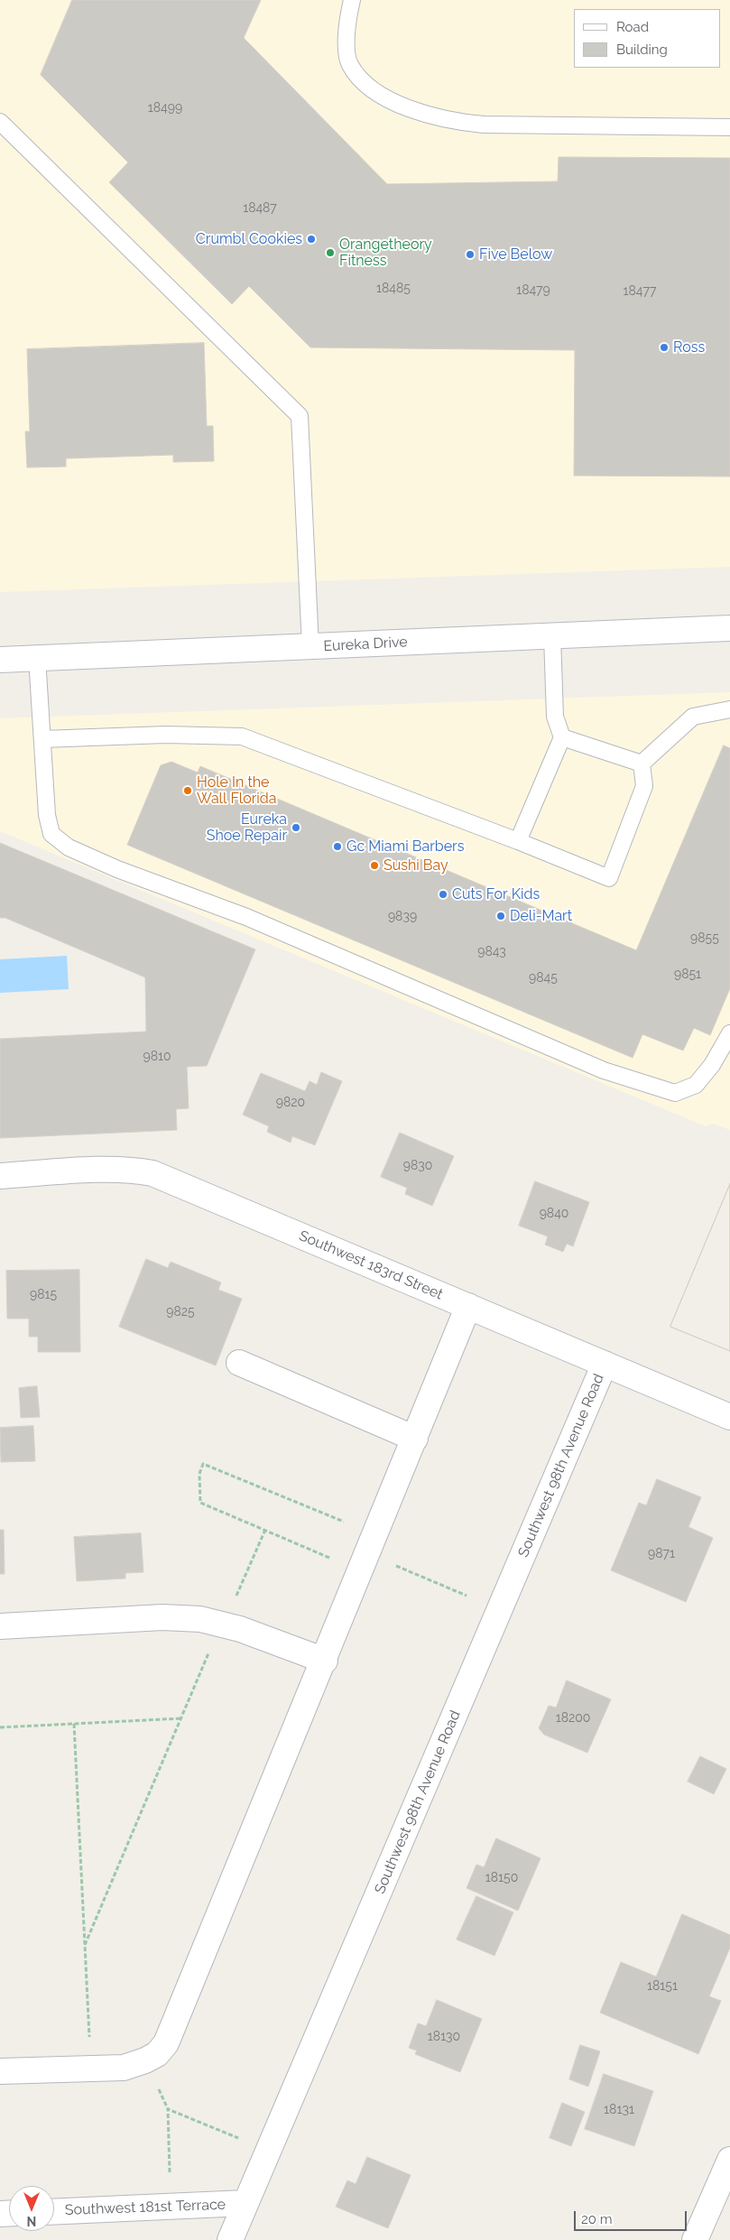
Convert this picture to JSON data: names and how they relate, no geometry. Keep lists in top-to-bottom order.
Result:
{
  "streets": {
    "street": [
      "Eureka Drive",
      "Southwest 183rd Street",
      "Southwest 98th Avenue Road",
      "Southwest 181st Terrace"
    ]
  },
  "crossings": [
    ["Southwest 183rd Street", "Southwest 98th Avenue Road"],
    ["Southwest 98th Avenue Road", "Southwest 181st Terrace"]
  ],
  "places": [
    "Crumbl Cookies",
    "Orangetheory Fitness",
    "Five Below",
    "Ross",
    "Hole In the Wall Florida",
    "Eureka Shoe Repair",
    "Gc Miami Barbers",
    "Sushi Bay",
    "Cuts For Kids",
    "Deli-Mart"
  ],
  "house_numbers": [
    "18499",
    "18487",
    "18485",
    "18479",
    "18477",
    "9839",
    "9855",
    "9843",
    "9851",
    "9845",
    "9810",
    "9820",
    "9830",
    "9840",
    "9815",
    "9825",
    "9871",
    "18200",
    "18150",
    "18151",
    "18130",
    "18131"
  ],
  "legend": ["Road", "Building"],
  "scale_bar": "20 m",
  "north": "bottom"
}
